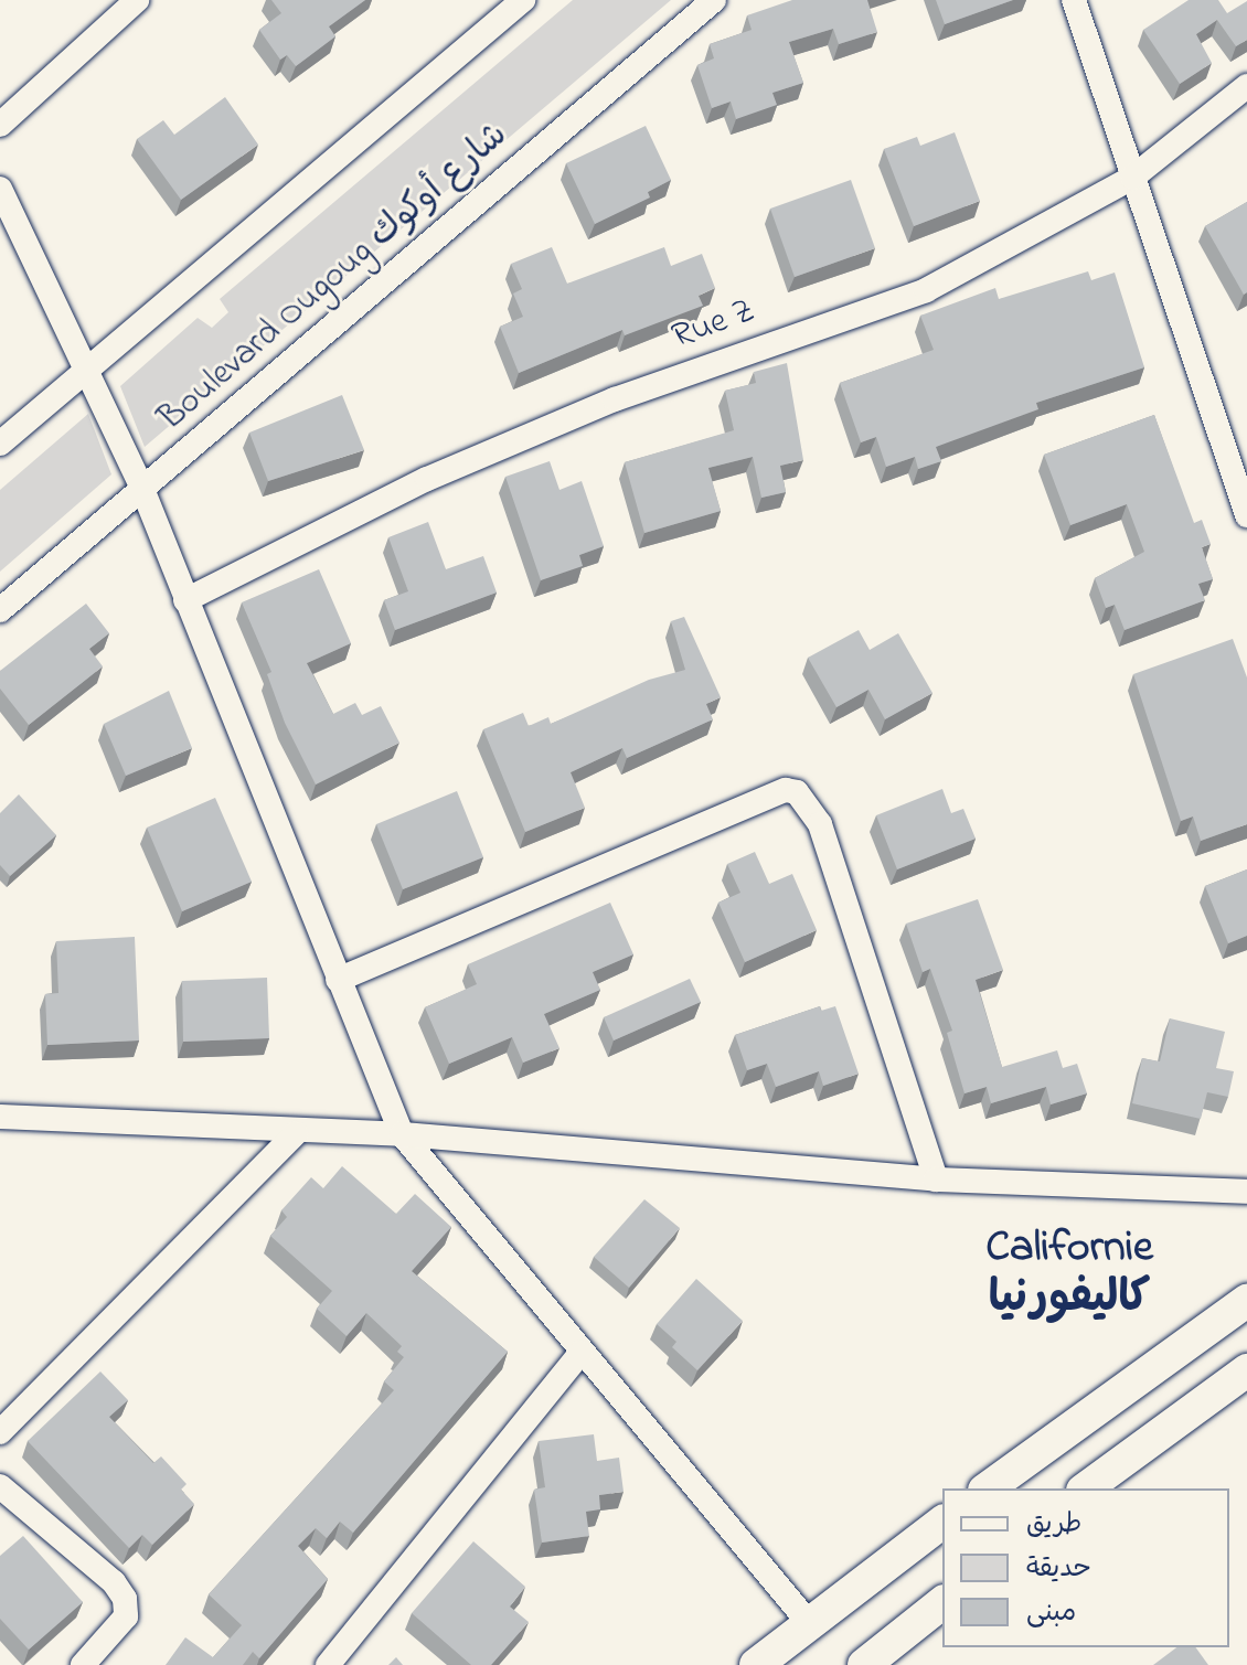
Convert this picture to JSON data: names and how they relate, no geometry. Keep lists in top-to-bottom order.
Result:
{
  "streets": {
    "street": ["Boulevard Ougoug شارع أوكوك", "Rue Z"]
  },
  "districts": ["Californie كاليفورنيا"],
  "legend": ["طريق", "حديقة", "مبنى"]
}
